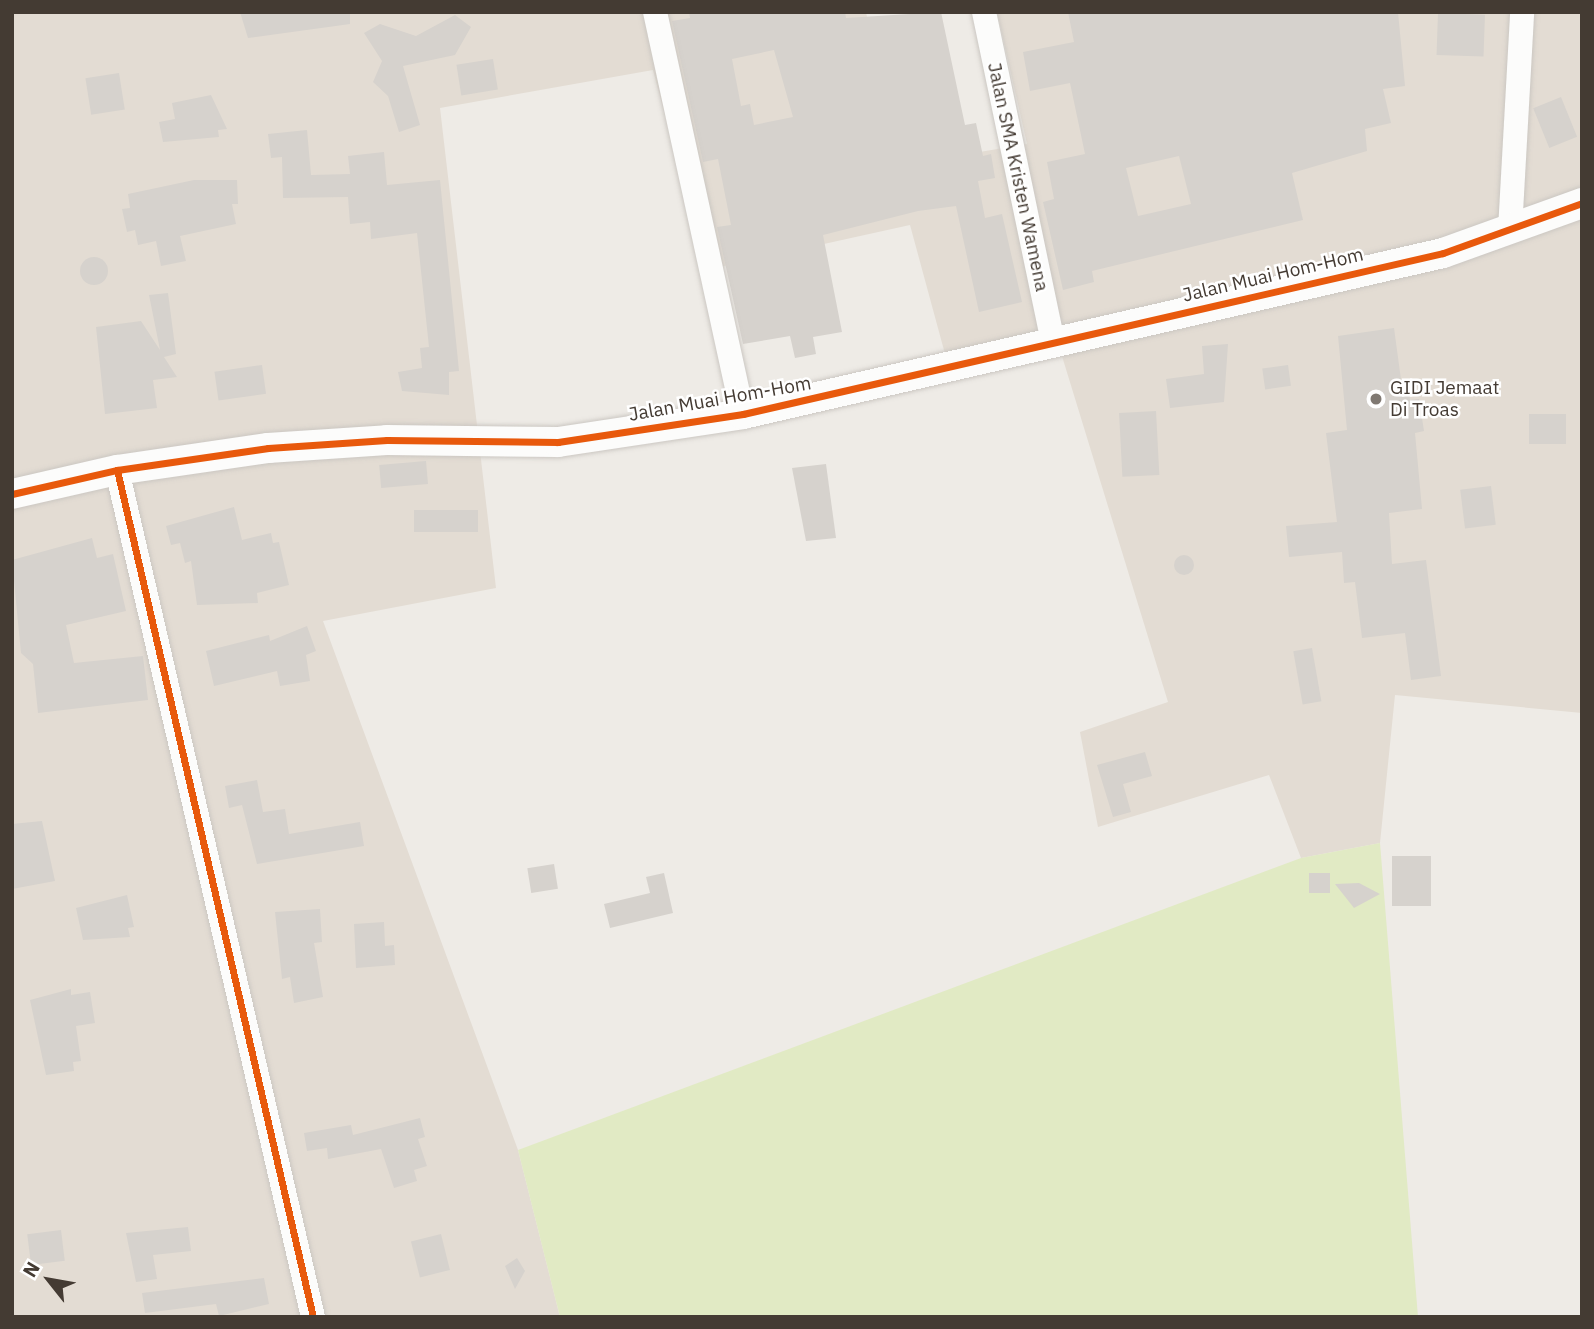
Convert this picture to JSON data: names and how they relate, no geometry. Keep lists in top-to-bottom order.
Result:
{
  "streets": {
    "street": ["Jalan SMA Kristen Wamena", "Jalan Muai Hom-Hom"]
  },
  "crossings": [
    ["Jalan SMA Kristen Wamena", "Jalan Muai Hom-Hom"]
  ],
  "places": ["GIDI Jemaat Di Troas"],
  "north": "top left"
}
